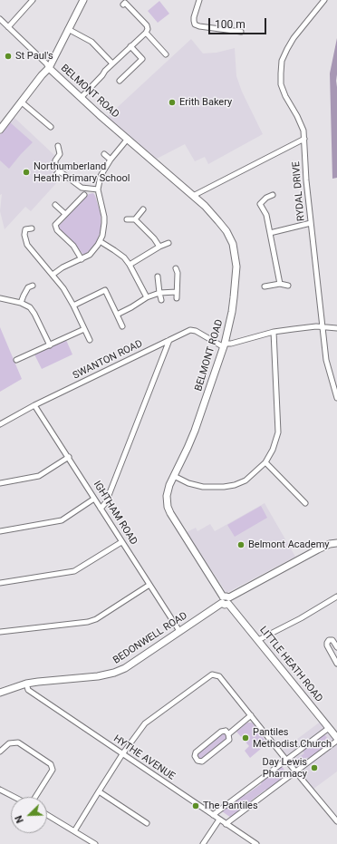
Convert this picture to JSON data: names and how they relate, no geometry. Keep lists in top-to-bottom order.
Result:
{
  "streets": {
    "street": [
      "BELMONT ROAD",
      "RYDAL DRIVE",
      "SWANTON ROAD",
      "IGHTHAM ROAD",
      "BEDONWELL ROAD",
      "LITTLE HEATH ROAD",
      "HYTHE AVENUE"
    ]
  },
  "crossings": [
    ["BELMONT ROAD", "SWANTON ROAD"],
    ["BELMONT ROAD", "BEDONWELL ROAD"],
    ["BELMONT ROAD", "LITTLE HEATH ROAD"],
    ["SWANTON ROAD", "IGHTHAM ROAD"],
    ["IGHTHAM ROAD", "BEDONWELL ROAD"],
    ["BEDONWELL ROAD", "LITTLE HEATH ROAD"],
    ["BEDONWELL ROAD", "HYTHE AVENUE"]
  ],
  "places": [
    "St Paul's",
    "Erith Bakery",
    "Northumberland Heath Primary School",
    "Belmont Academy",
    "Pantiles Methodist Church",
    "Day Lewis Pharmacy",
    "The Pantiles"
  ],
  "scale_bar": "100 m",
  "north": "bottom left"
}
